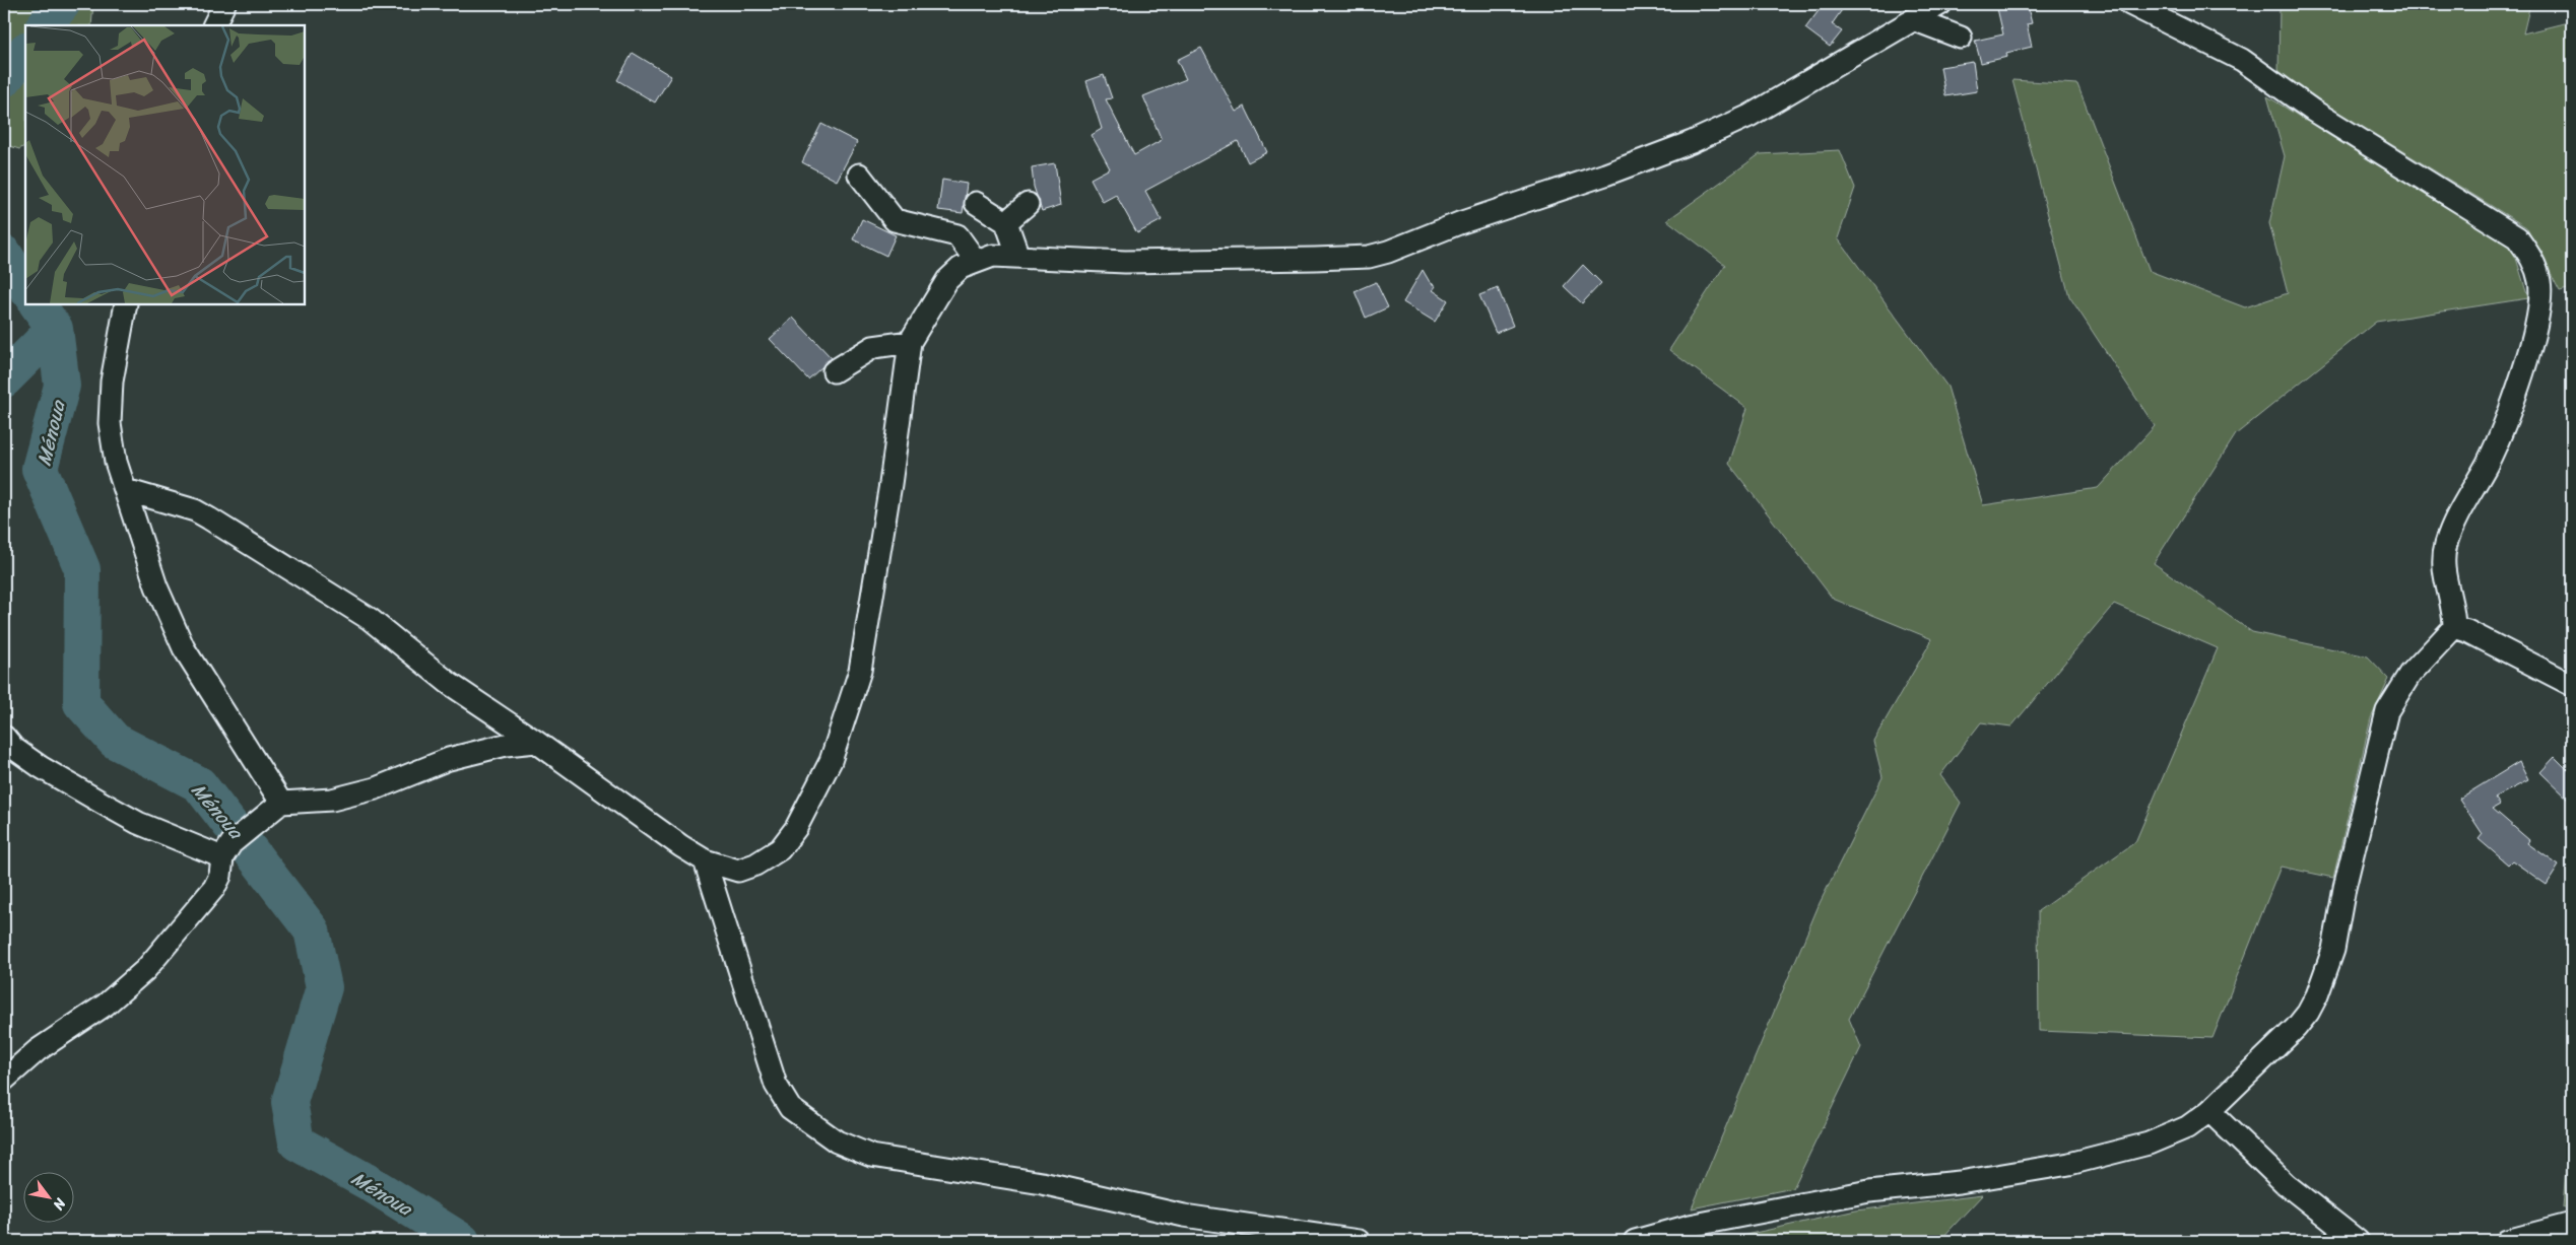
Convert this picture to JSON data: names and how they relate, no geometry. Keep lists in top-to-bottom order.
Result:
{
  "water": ["Ménoua"],
  "north": "bottom right"
}
